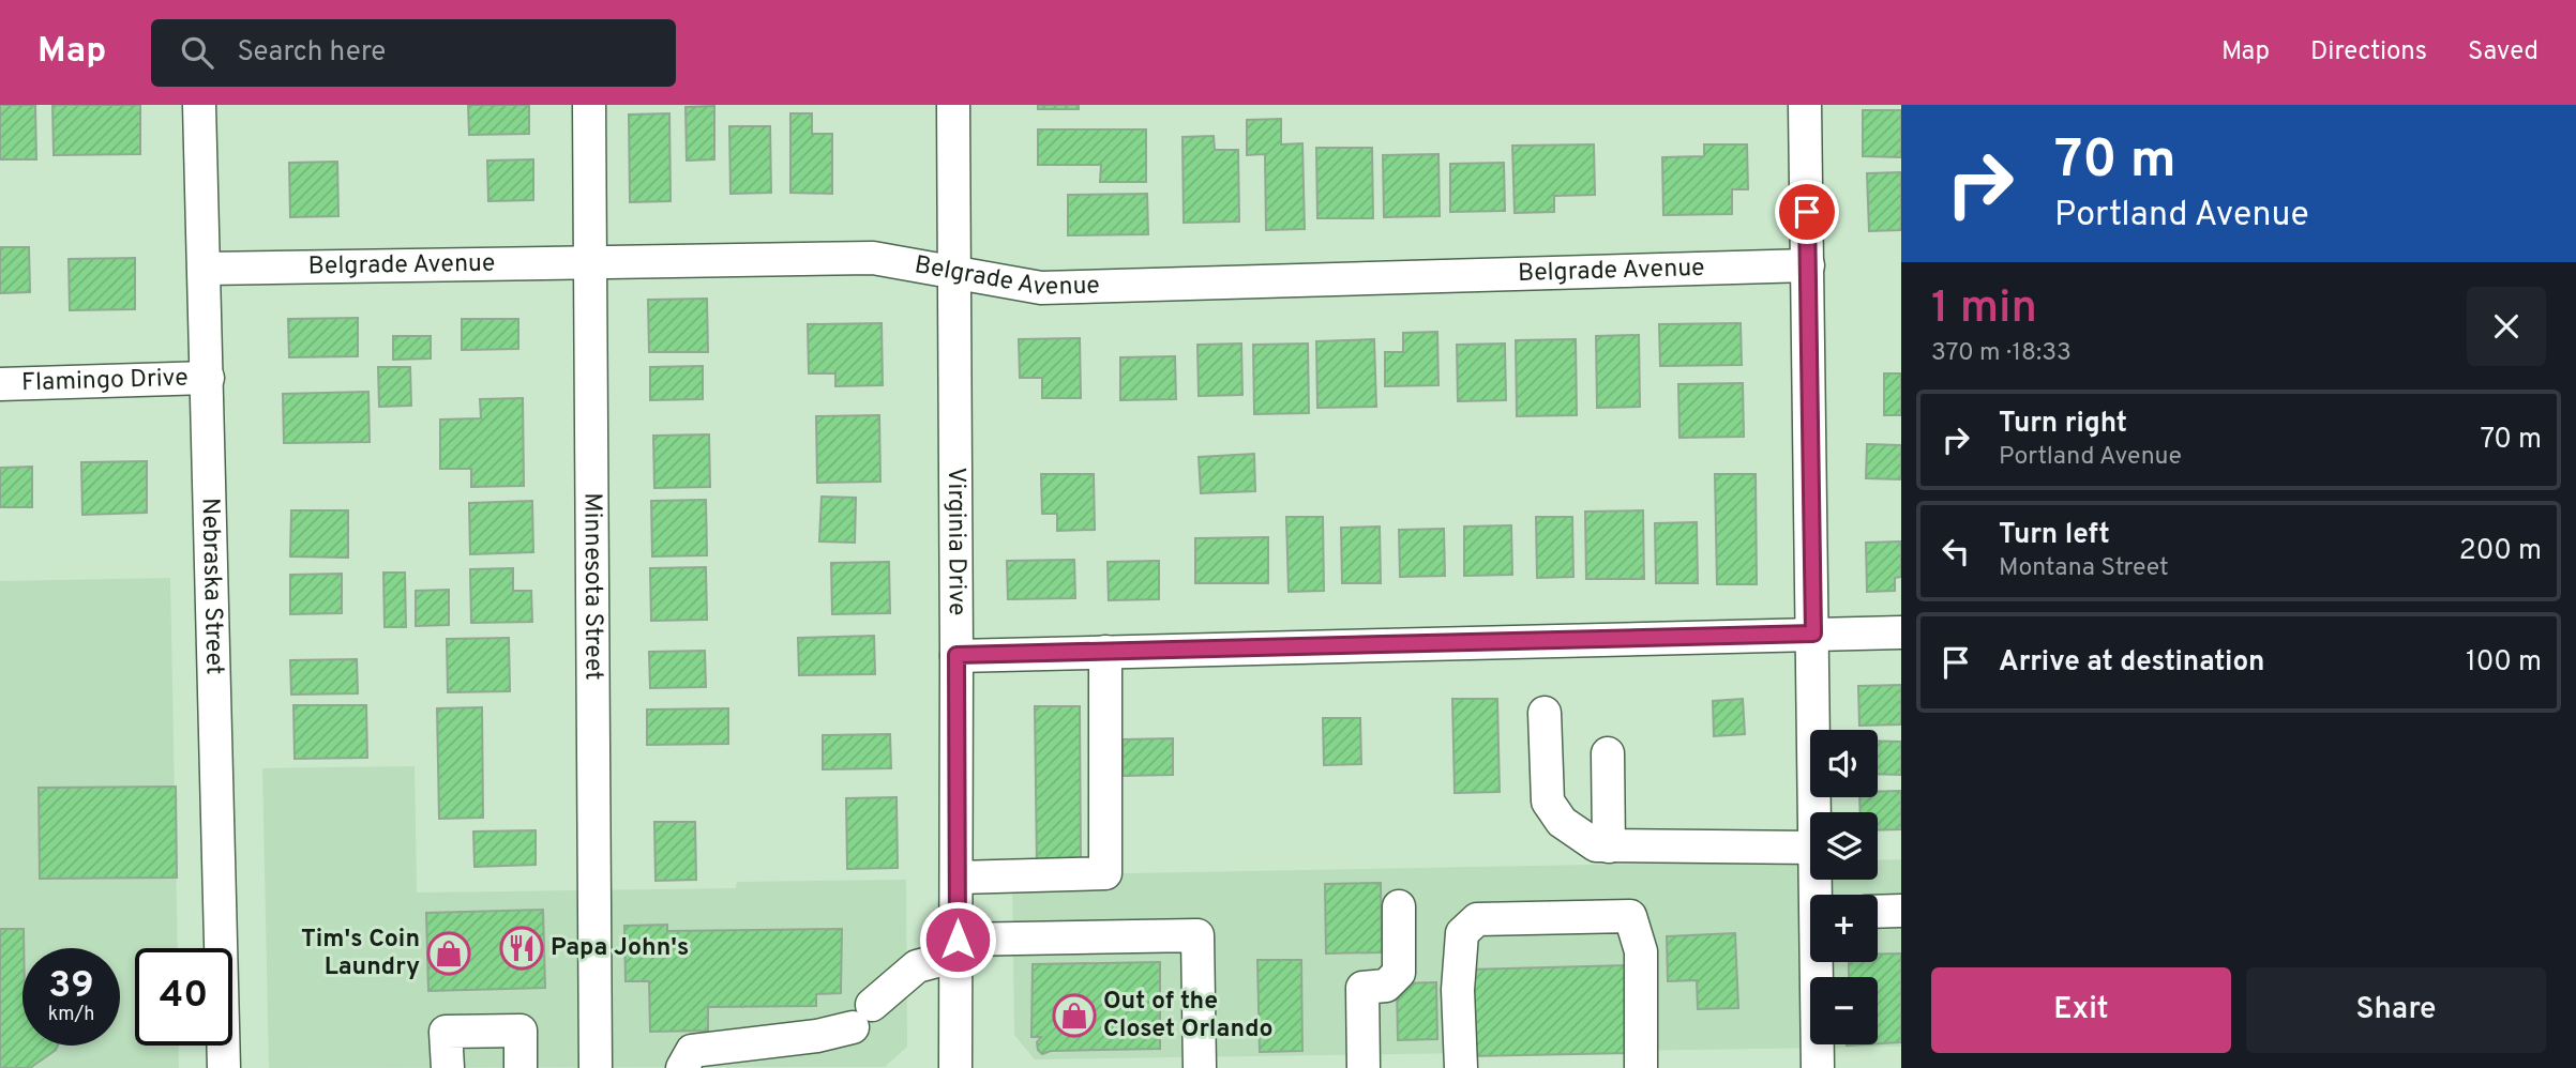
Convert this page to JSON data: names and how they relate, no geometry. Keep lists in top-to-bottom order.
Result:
{
  "streets": {
    "street": [
      "Belgrade Avenue",
      "Flamingo Drive",
      "Virginia Drive",
      "Nebraska Street",
      "Minnesota Street"
    ]
  },
  "crossings": [
    ["Belgrade Avenue", "Virginia Drive"],
    ["Belgrade Avenue", "Nebraska Street"],
    ["Belgrade Avenue", "Minnesota Street"],
    ["Flamingo Drive", "Nebraska Street"]
  ],
  "places": {
    "restaurant": ["Papa John's"],
    "shop": ["Tim's Coin Laundry", "Out of the Closet Orlando"]
  },
  "page": {
    "header": "Map",
    "search": "Search here",
    "nav": ["Map", "Directions", "Saved"],
    "turn": ["70 m", "Portland Avenue"],
    "heading": ["1 min", "370 m · 18:33"],
    "list": [
      {
        "name": "Turn right",
        "note": "Portland Avenue",
        "value": "70 m"
      },
      {
        "name": "Turn left",
        "note": "Montana Street",
        "value": "200 m"
      },
      {
        "name": "Arrive at destination",
        "value": "100 m"
      }
    ],
    "map_buttons": ["+", "−"],
    "speed": "39 km/h",
    "limit": "40",
    "buttons": ["Exit", "Share"]
  }
}
